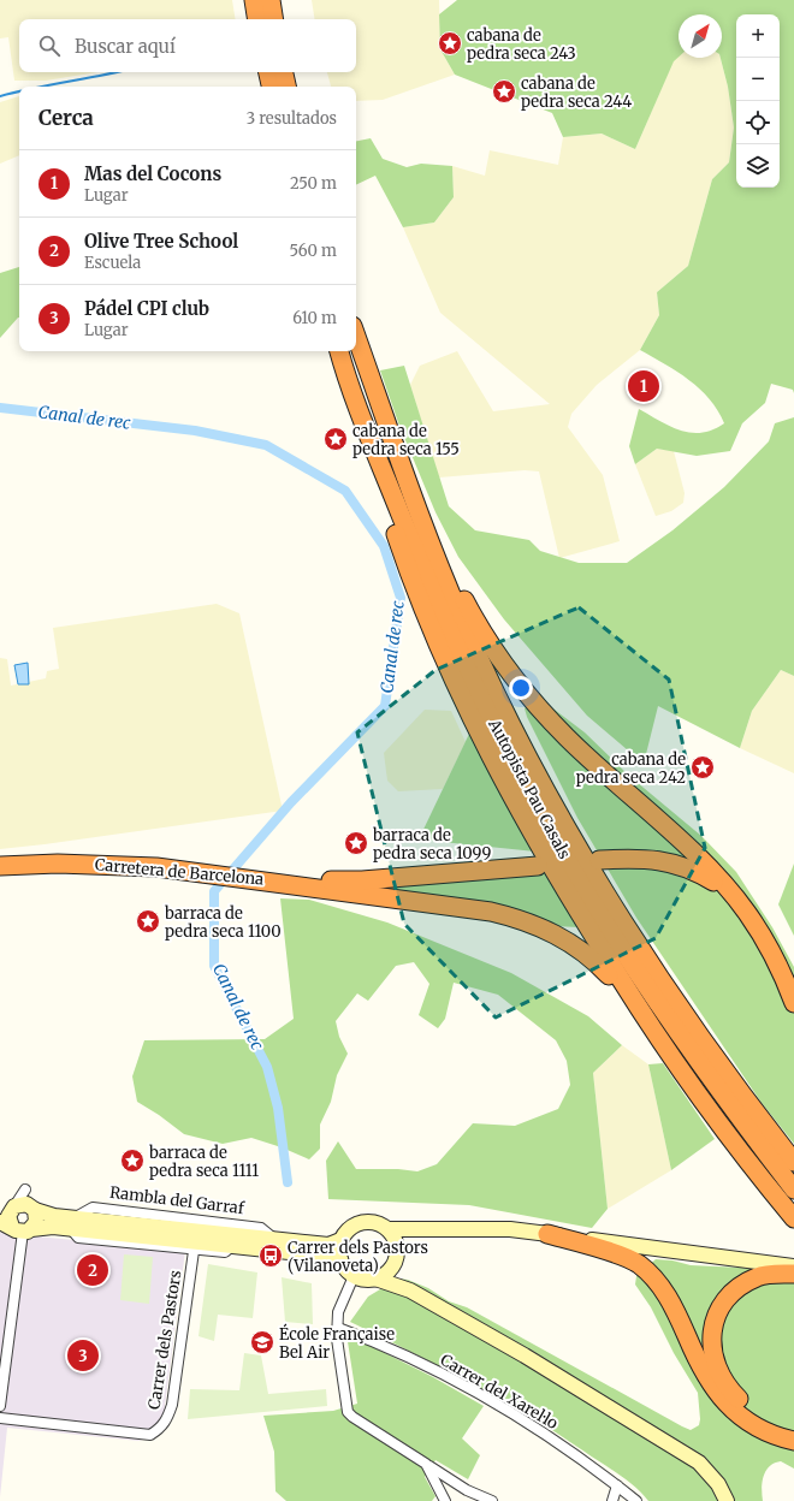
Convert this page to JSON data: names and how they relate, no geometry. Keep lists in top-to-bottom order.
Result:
{
  "streets": {
    "highway": ["Autopista Pau Casals", "Carretera de Barcelona"],
    "street": ["Rambla del Garraf", "Carrer dels Pastors", "Carrer del Xarel·lo"]
  },
  "crossings": [
    ["Rambla del Garraf", "Carrer dels Pastors"]
  ],
  "water": ["Canal de rec"],
  "places": {
    "place": [
      "cabana de pedra seca 243",
      "cabana de pedra seca 244",
      "cabana de pedra seca 155",
      "cabana de pedra seca 242",
      "barraca de pedra seca 1099",
      "barraca de pedra seca 1100",
      "barraca de pedra seca 1111"
    ],
    "bus stop": ["Carrer dels Pastors (Vilanoveta)"],
    "school or university": ["École Française Bel Air"]
  },
  "north": "top right",
  "page": {
    "map_buttons": ["+", "−"],
    "search": "Buscar aquí",
    "heading": ["Cerca", "3 resultados"],
    "list": [
      {
        "mark": "1",
        "name": "Mas del Cocons",
        "note": "Lugar",
        "value": "250 m"
      },
      {
        "mark": "2",
        "name": "Olive Tree School",
        "note": "Escuela",
        "value": "560 m"
      },
      {
        "mark": "3",
        "name": "Pádel CPI club",
        "note": "Lugar",
        "value": "610 m"
      }
    ],
    "pins": ["1", "2", "3"]
  }
}
